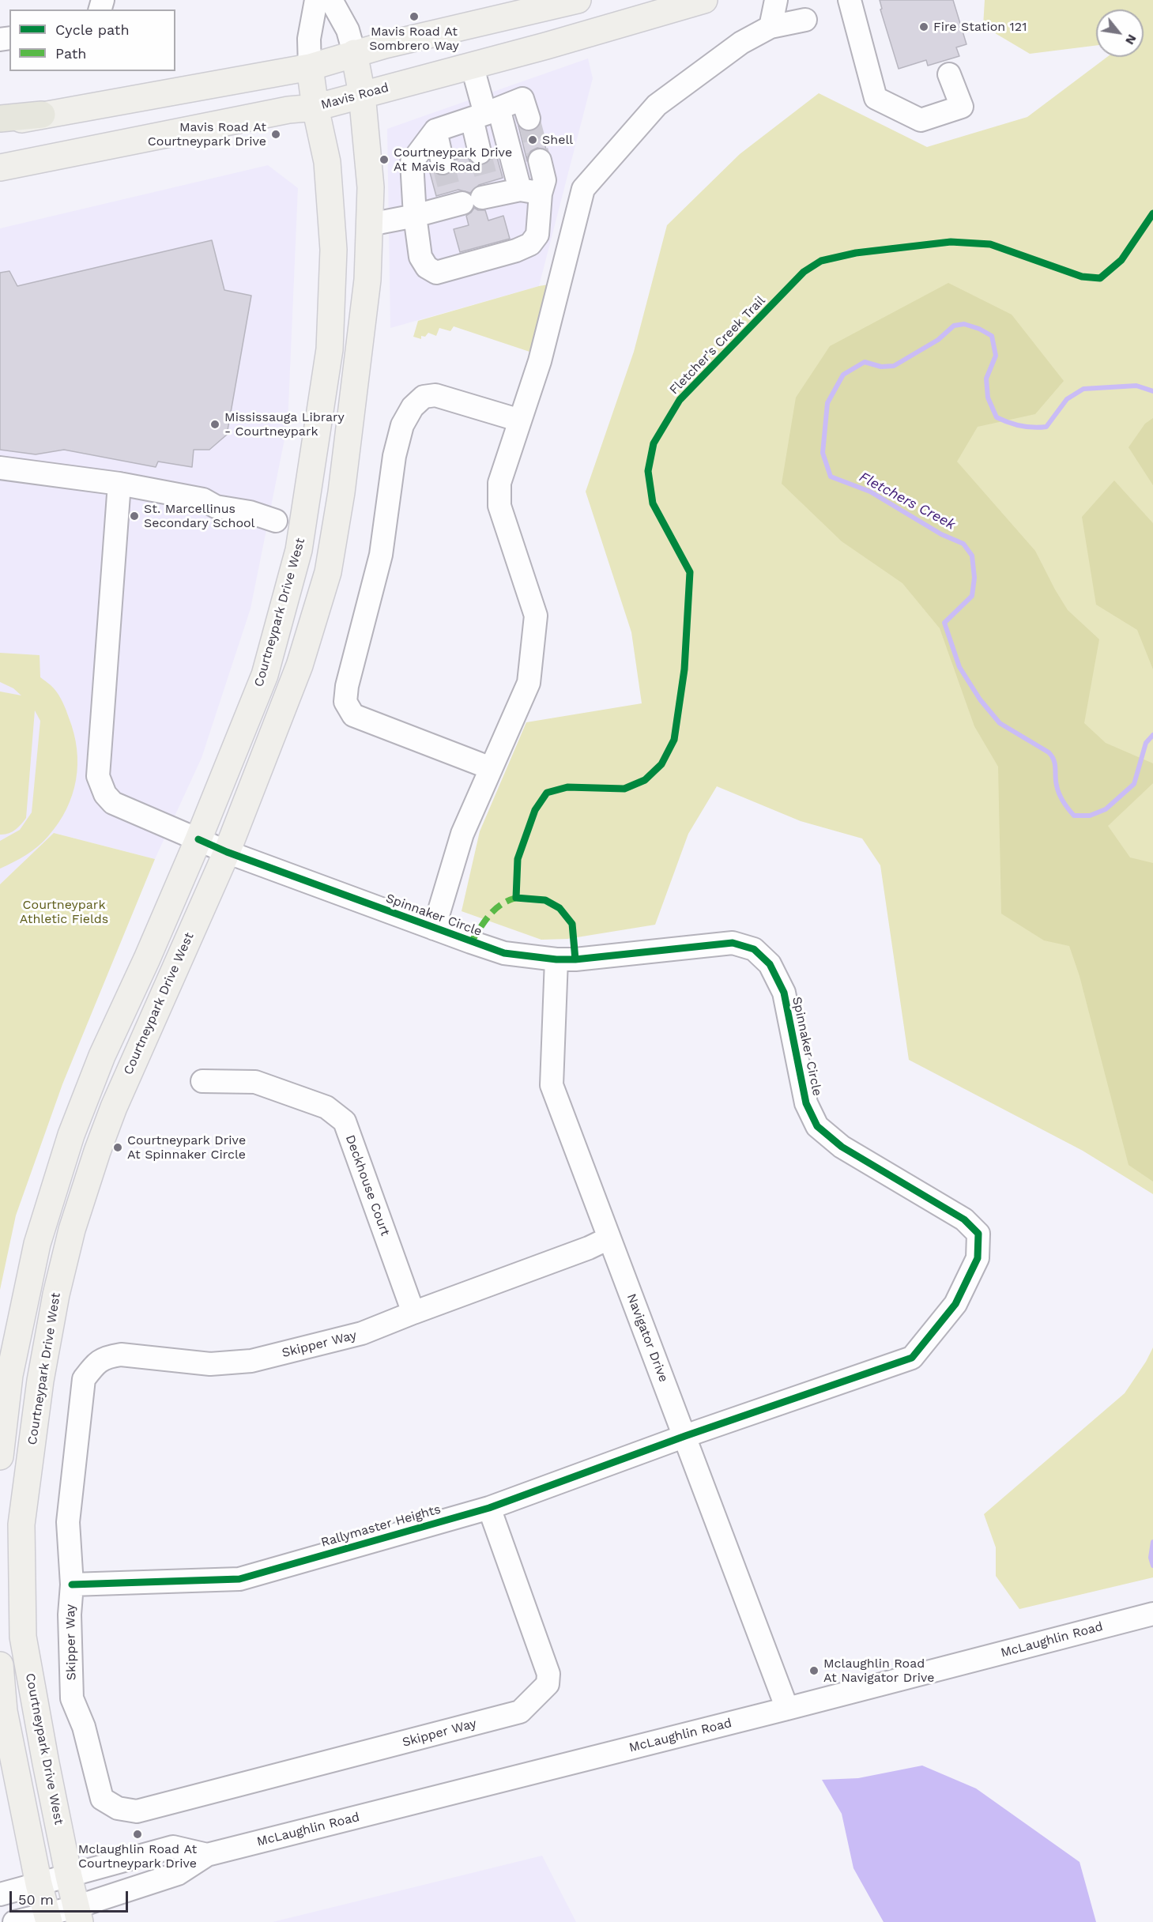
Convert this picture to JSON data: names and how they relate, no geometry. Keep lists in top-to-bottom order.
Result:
{
  "streets": {
    "main road": ["Mavis Road", "Courtneypark Drive West"],
    "street": [
      "Spinnaker Circle",
      "Deckhouse Court",
      "Navigator Drive",
      "Skipper Way",
      "Rallymaster Heights",
      "McLaughlin Road"
    ],
    "cycle path": ["Fletcher's Creek Trail"]
  },
  "crossings": [
    ["Mavis Road", "Courtneypark Drive West"],
    ["Courtneypark Drive West", "Spinnaker Circle"],
    ["Courtneypark Drive West", "McLaughlin Road"],
    ["Spinnaker Circle", "Navigator Drive"],
    ["Spinnaker Circle", "Rallymaster Heights"],
    ["Deckhouse Court", "Skipper Way"],
    ["Navigator Drive", "Skipper Way"],
    ["Navigator Drive", "Rallymaster Heights"],
    ["Navigator Drive", "McLaughlin Road"],
    ["Skipper Way", "Rallymaster Heights"]
  ],
  "water": ["Fletchers Creek"],
  "parks": ["Courtneypark Athletic Fields"],
  "places": [
    "Mavis Road At Sombrero Way",
    "Fire Station 121",
    "Mavis Road At Courtneypark Drive",
    "Shell",
    "Courtneypark Drive At Mavis Road",
    "Mississauga Library - Courtneypark",
    "St. Marcellinus Secondary School",
    "Courtneypark Drive At Spinnaker Circle",
    "Mclaughlin Road At Navigator Drive",
    "Mclaughlin Road At Courtneypark Drive"
  ],
  "legend": ["Cycle path", "Path"],
  "scale_bar": "50 m",
  "north": "bottom right"
}
